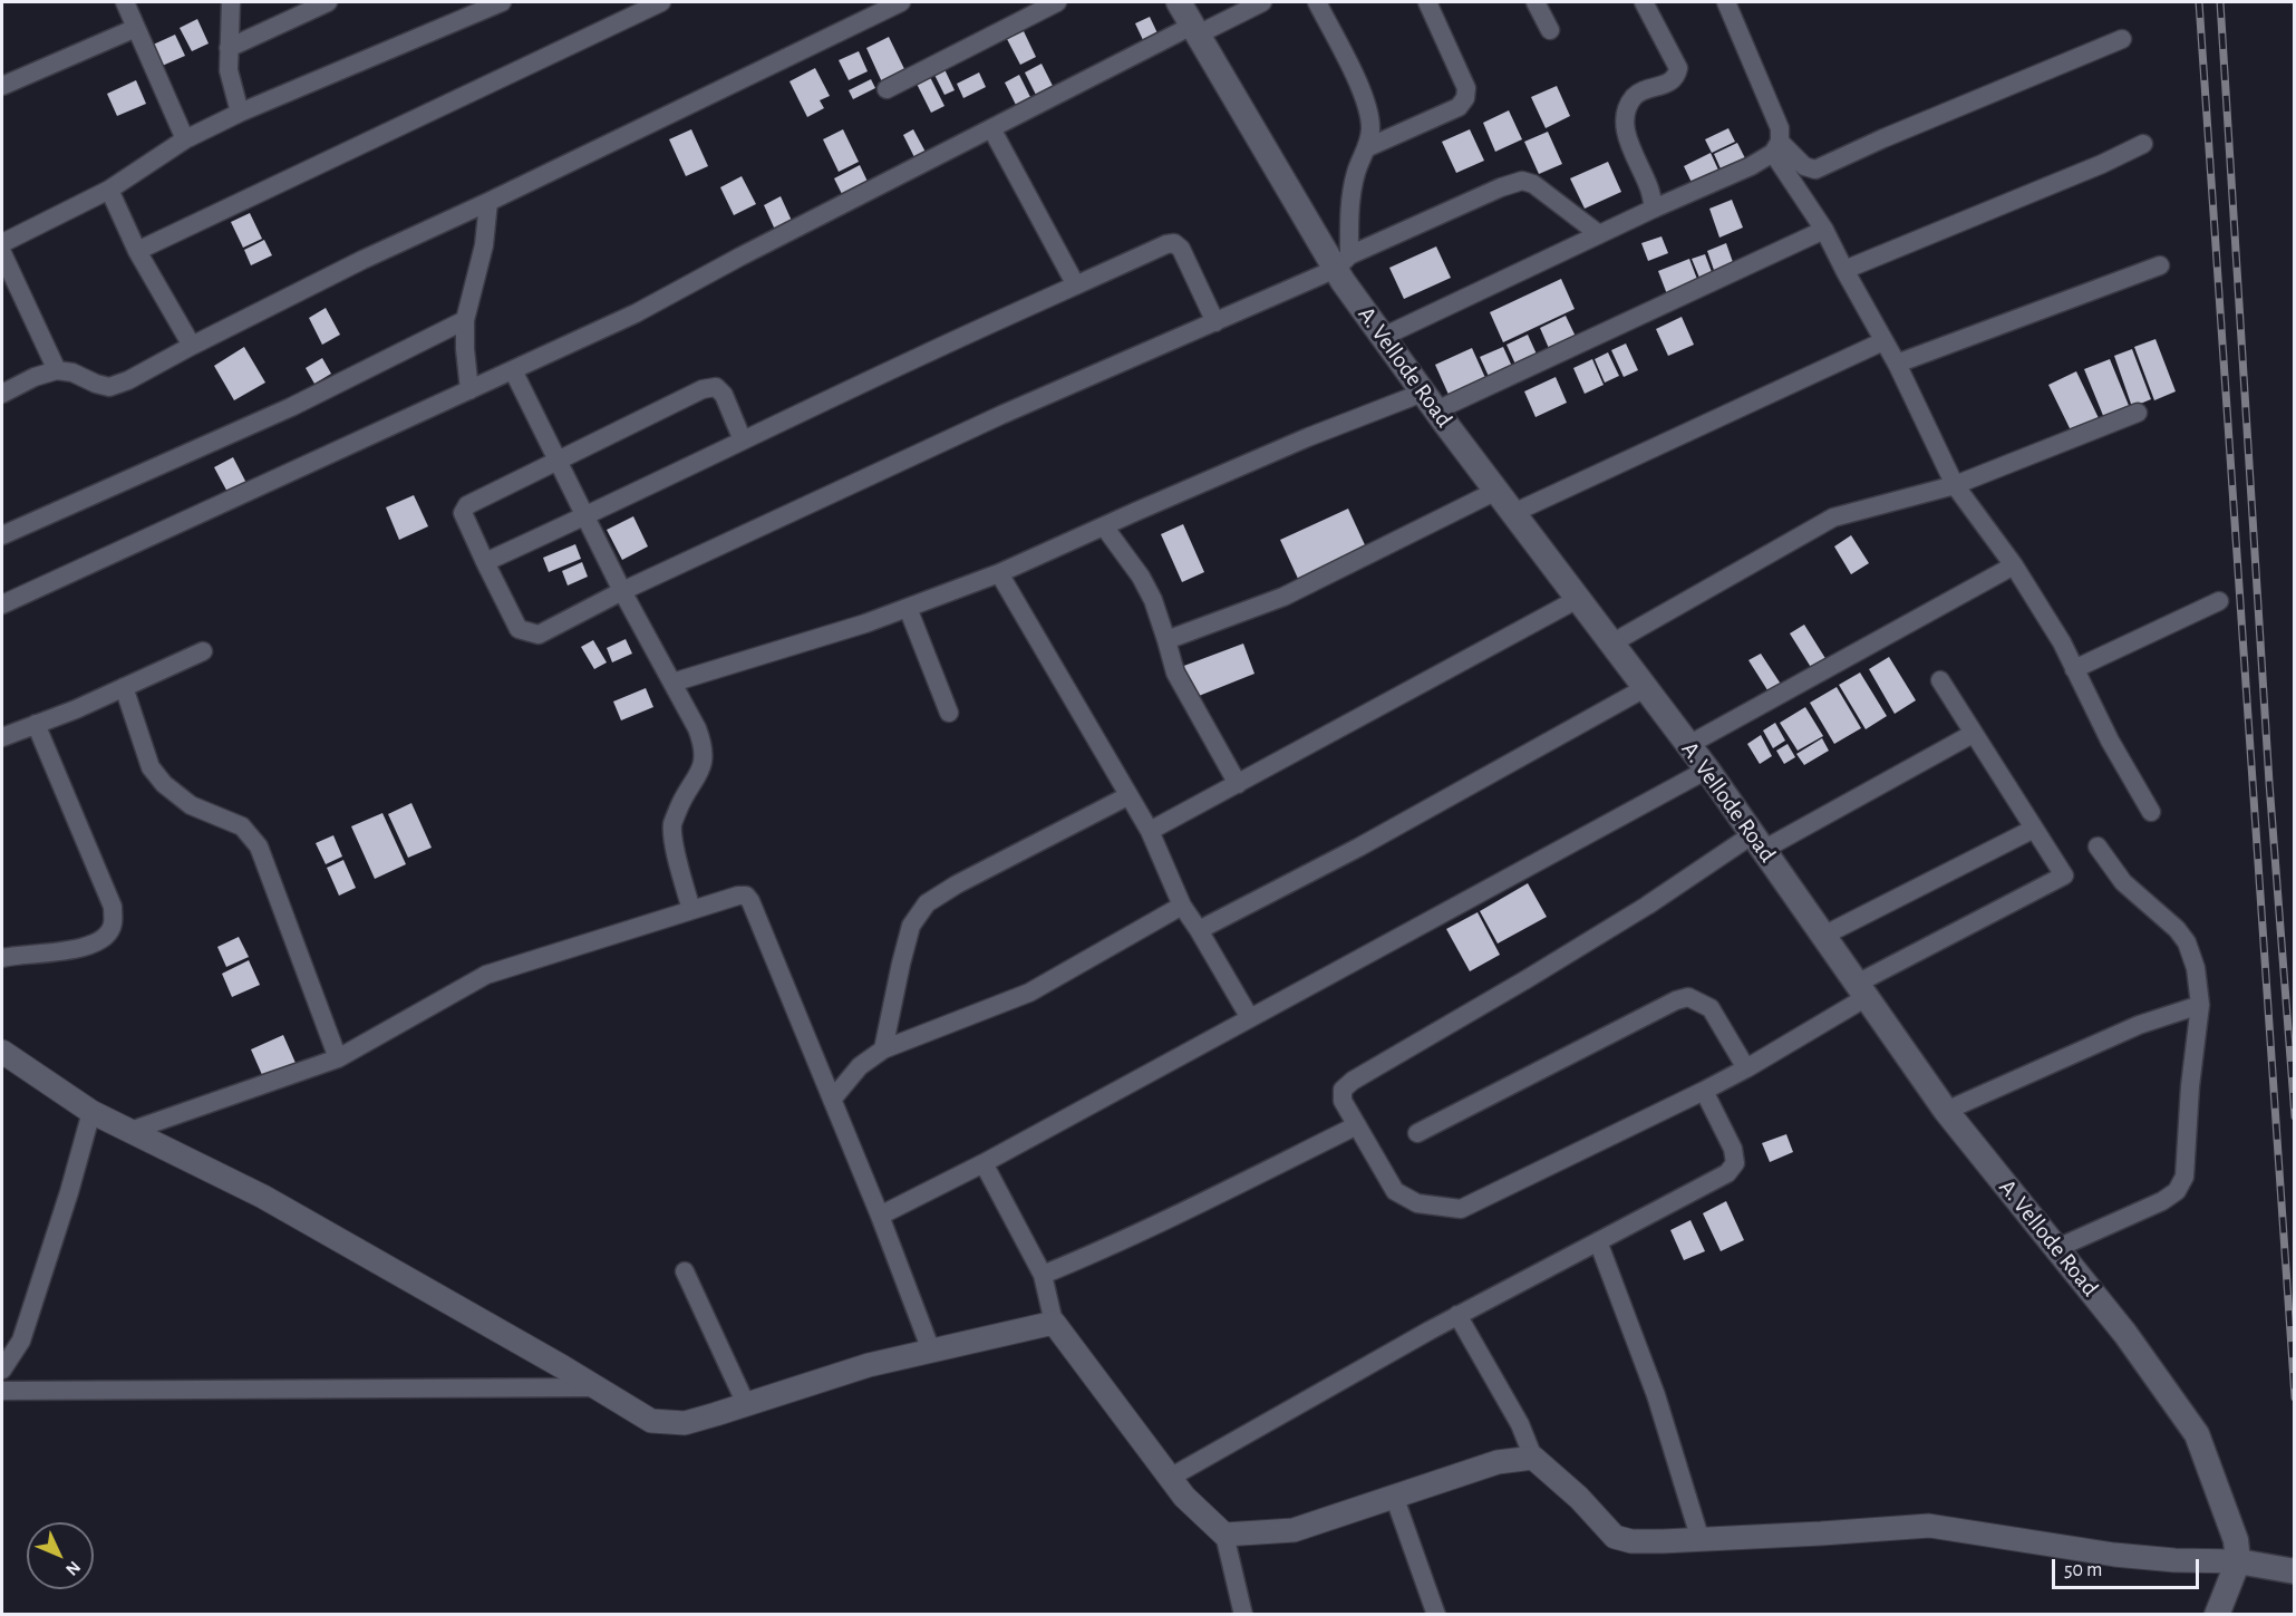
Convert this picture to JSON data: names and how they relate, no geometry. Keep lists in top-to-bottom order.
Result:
{
  "streets": {
    "main road": ["A. Vellode Road"]
  },
  "scale_bar": "50 m",
  "north": "bottom right"
}
